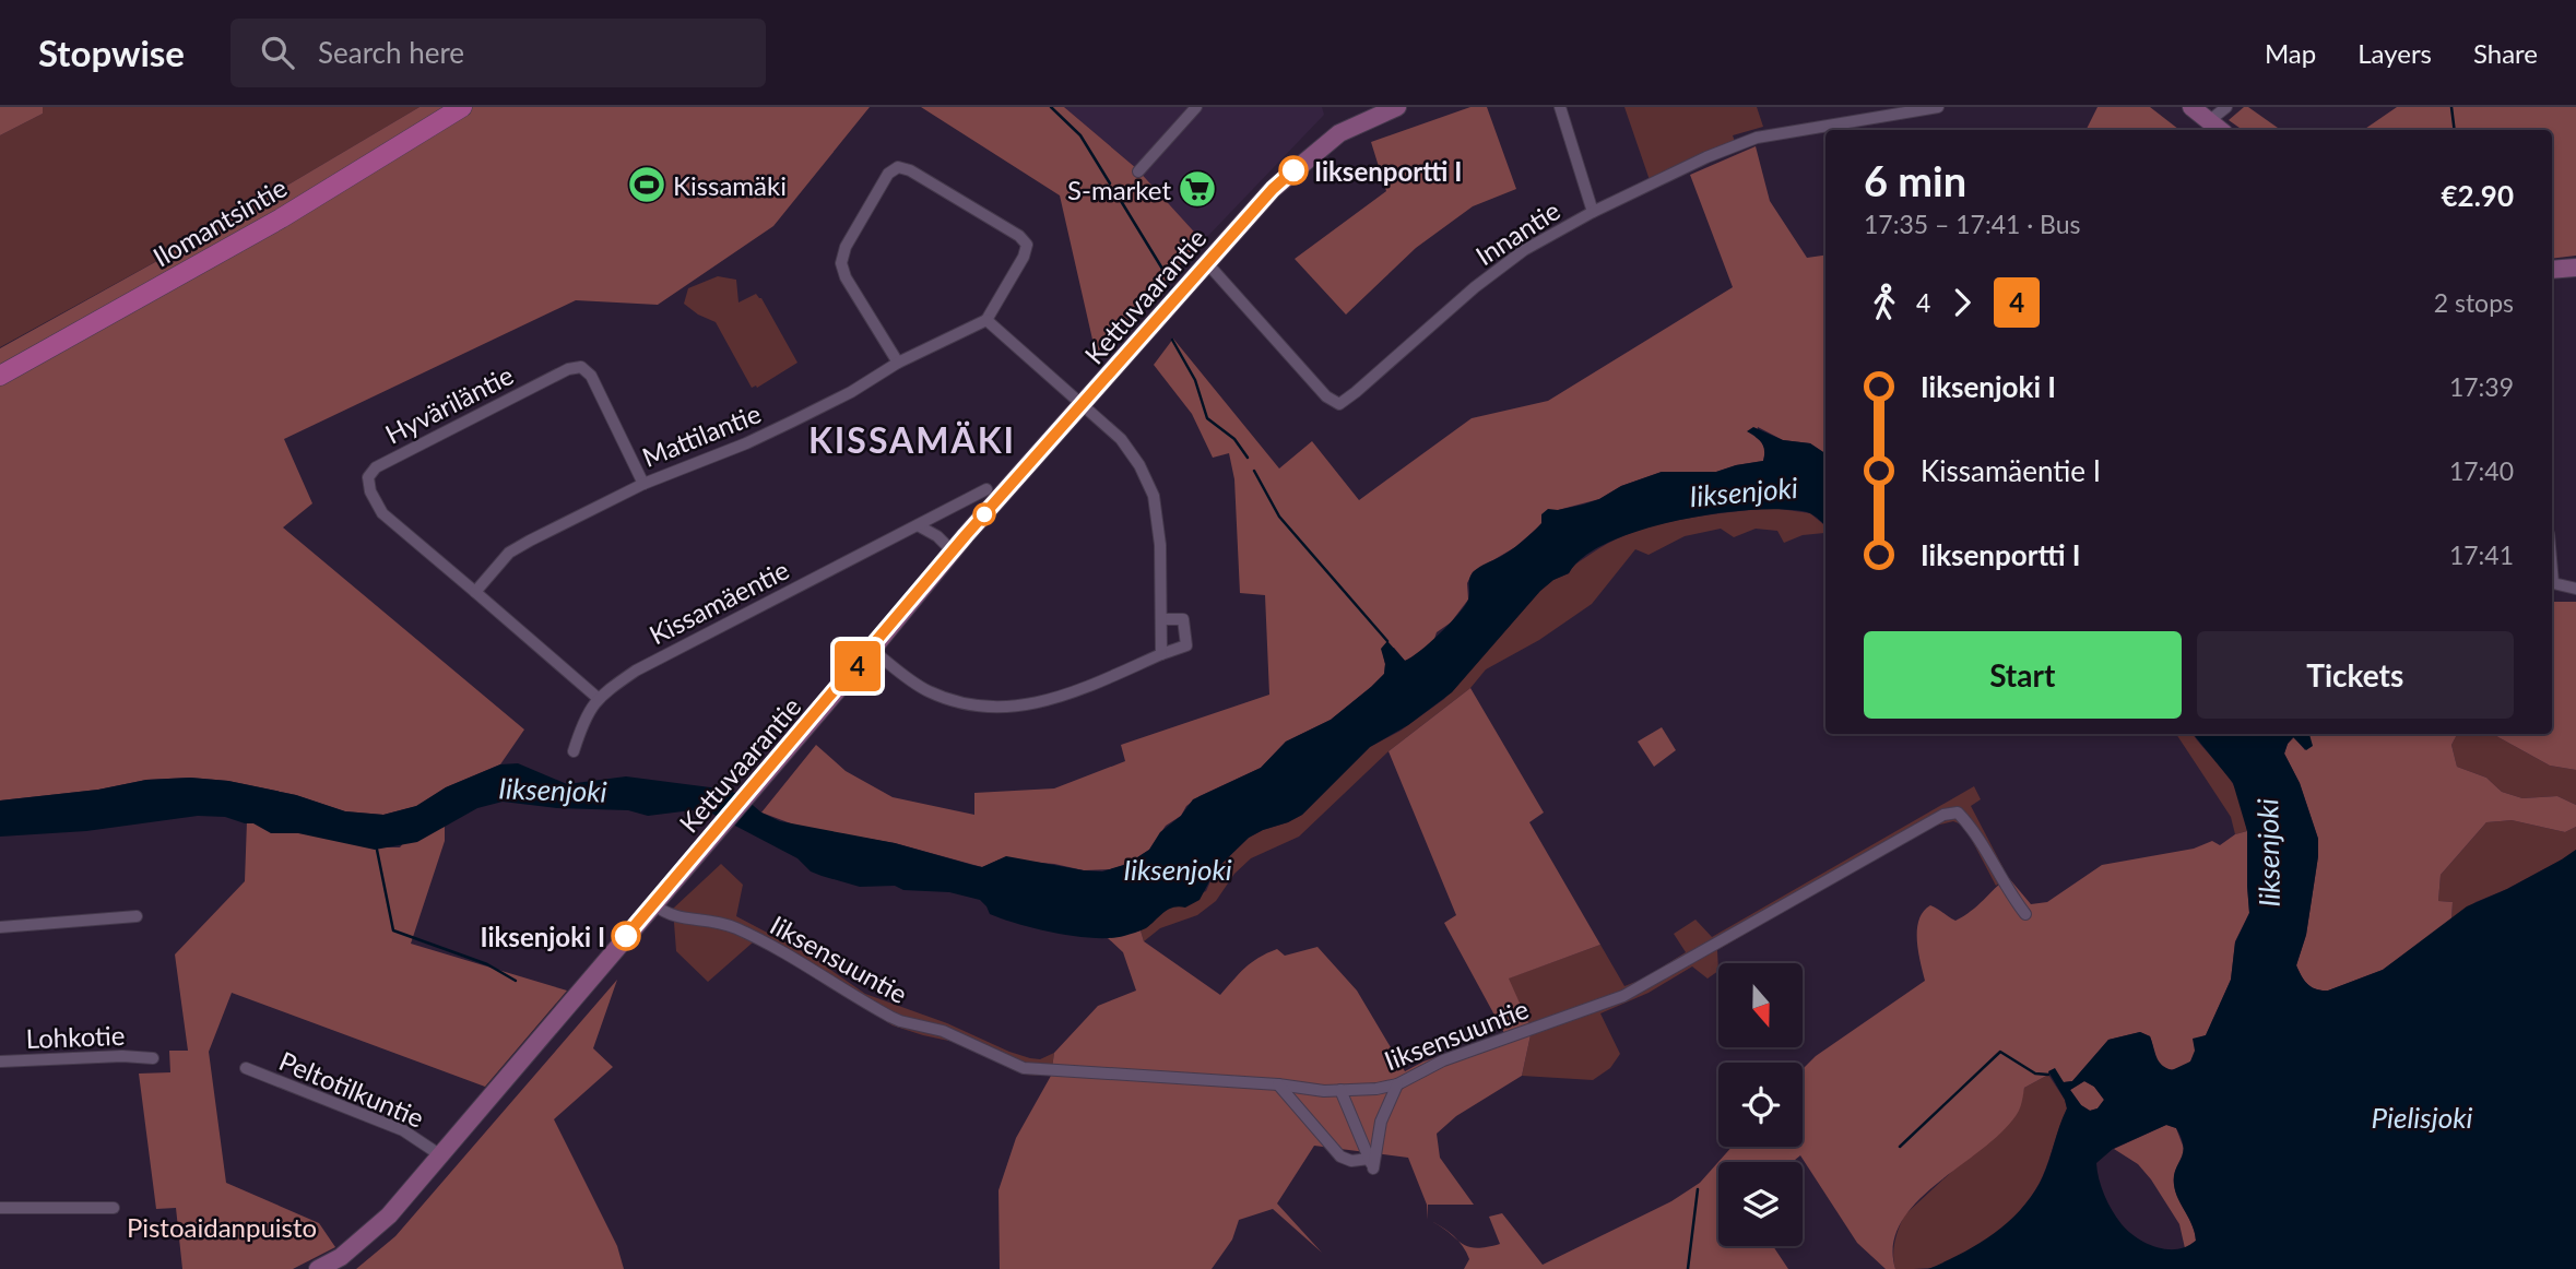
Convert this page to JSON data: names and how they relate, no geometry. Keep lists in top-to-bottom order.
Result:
{
  "streets": {
    "main road": ["Ilomantsintie"],
    "street": [
      "Innantie",
      "Kettuvaarantie",
      "Hyväriläntie",
      "Mattilantie",
      "Kissamäentie",
      "Iiksensuuntie",
      "Lohkotie",
      "Peltotilkuntie"
    ]
  },
  "crossings": [
    ["Innantie", "Kettuvaarantie"],
    ["Kettuvaarantie", "Iiksensuuntie"],
    ["Kettuvaarantie", "Peltotilkuntie"],
    ["Hyväriläntie", "Mattilantie"]
  ],
  "districts": ["KISSAMÄKI"],
  "water": ["Iiksenjoki", "Pielisjoki"],
  "parks": ["Pistoaidanpuisto"],
  "places": {
    "other": ["Iiksenportti I", "Iiksenjoki I"],
    "sports": ["Kissamäki"],
    "supermarket": ["S-market"]
  },
  "lines": ["bus line 4"],
  "north": "bottom",
  "page": {
    "header": "Stopwise",
    "search": "Search here",
    "nav": ["Map", "Layers", "Share"],
    "on_map": "4",
    "heading": ["6 min", "17:35 – 17:41 · Bus", "€2.90"],
    "legs": ["4", "4", "2 stops"],
    "list": [
      {
        "name": "Iiksenjoki I",
        "value": "17:39"
      },
      {
        "name": "Kissamäentie I",
        "value": "17:40"
      },
      {
        "name": "Iiksenportti I",
        "value": "17:41"
      }
    ],
    "buttons": ["Start", "Tickets"]
  }
}
